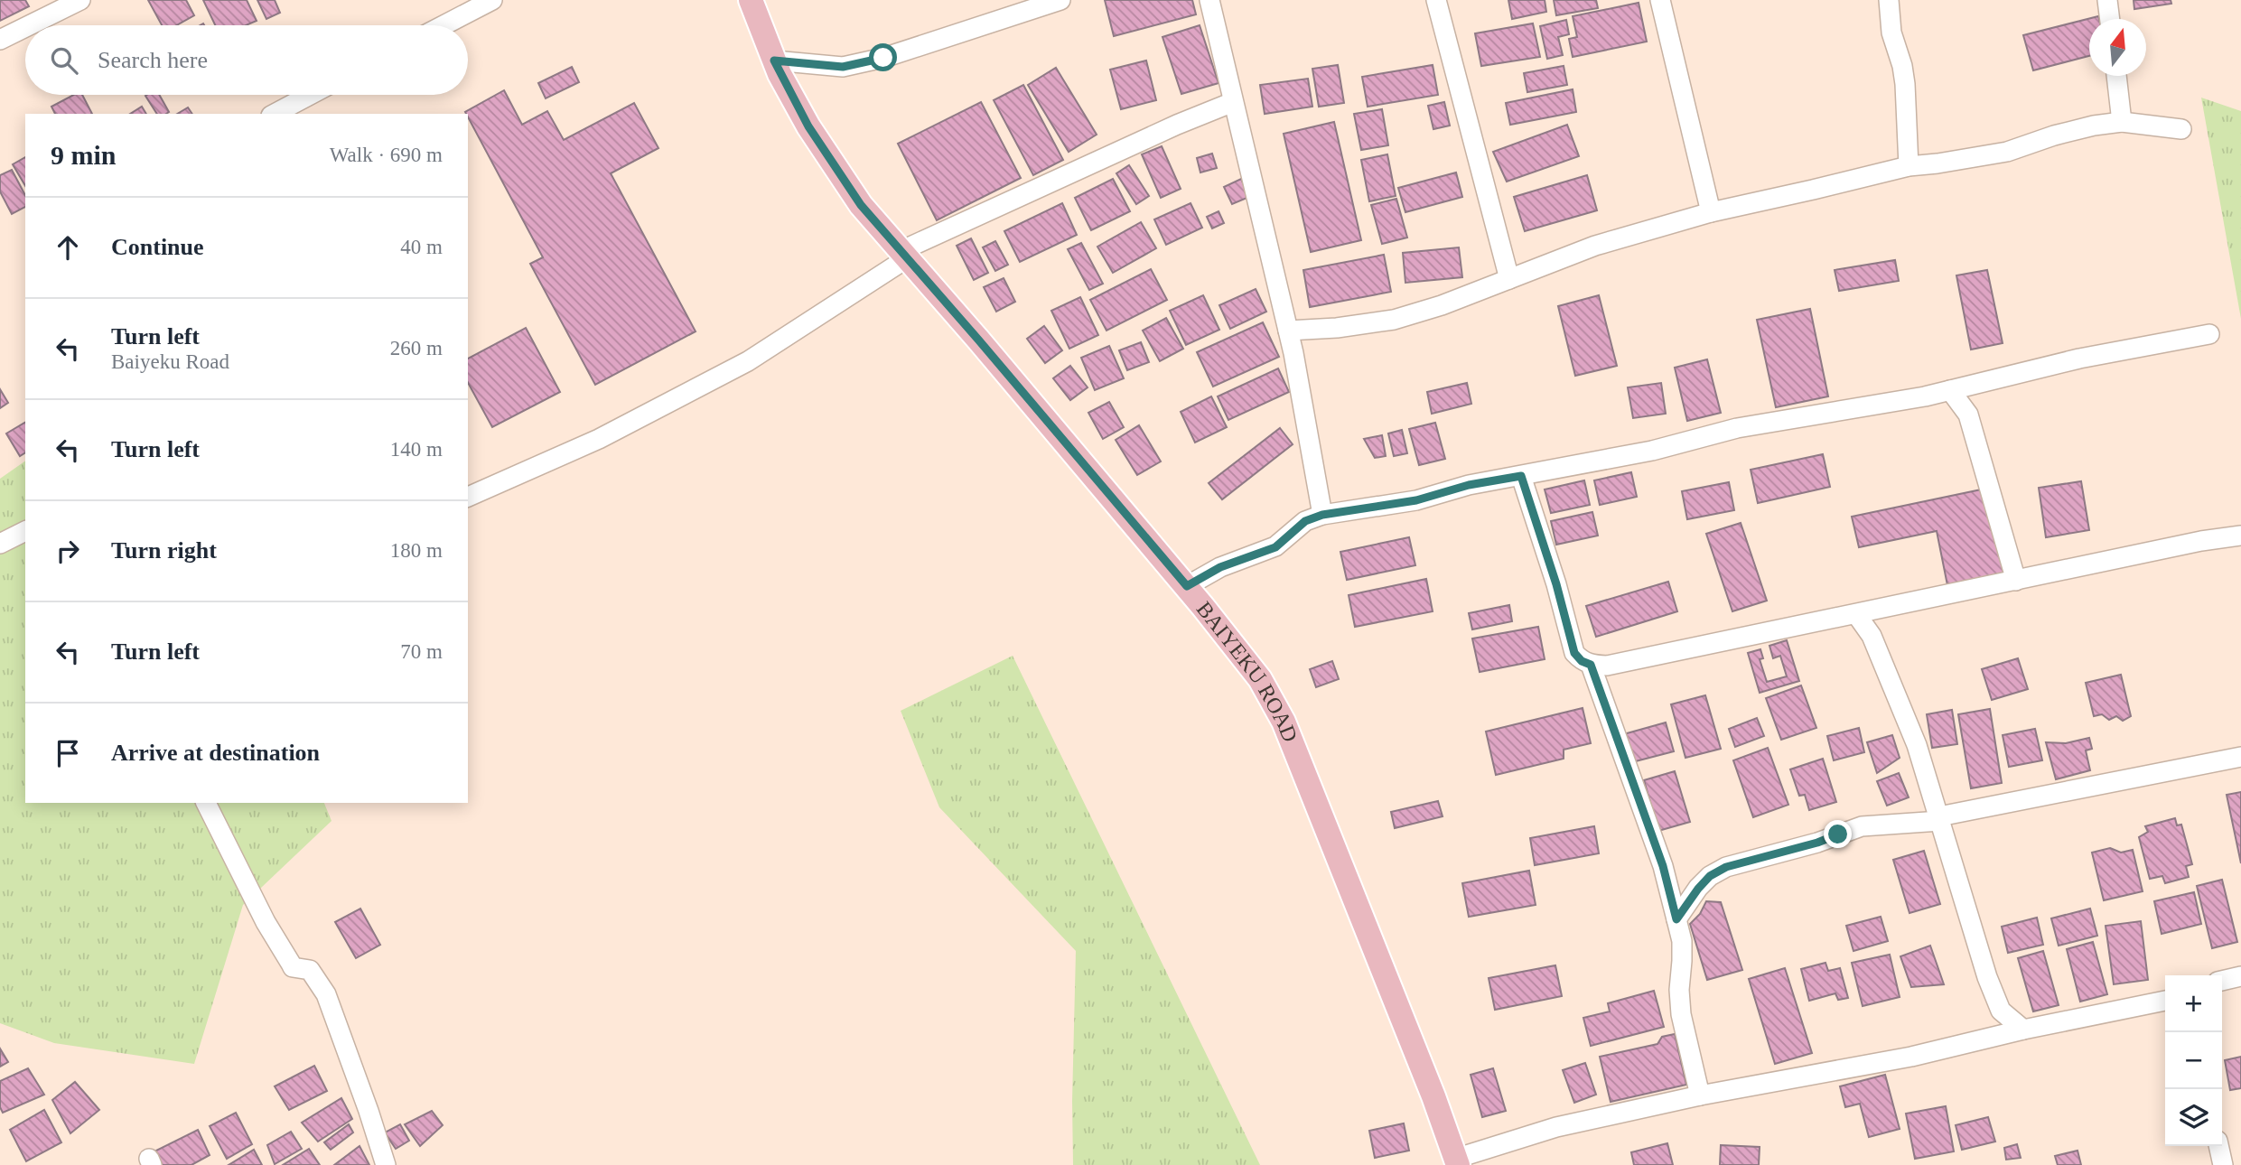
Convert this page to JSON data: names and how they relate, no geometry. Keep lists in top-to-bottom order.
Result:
{
  "streets": {
    "main road": ["BAIYEKU ROAD"]
  },
  "north": "top",
  "page": {
    "search": "Search here",
    "heading": ["9 min", "Walk · 690 m"],
    "list": [
      ["Continue", "40 m"],
      ["Turn left", "Baiyeku Road", "260 m"],
      ["Turn left", "140 m"],
      ["Turn right", "180 m"],
      ["Turn left", "70 m"],
      "Arrive at destination"
    ],
    "map_buttons": ["+", "−"]
  }
}
